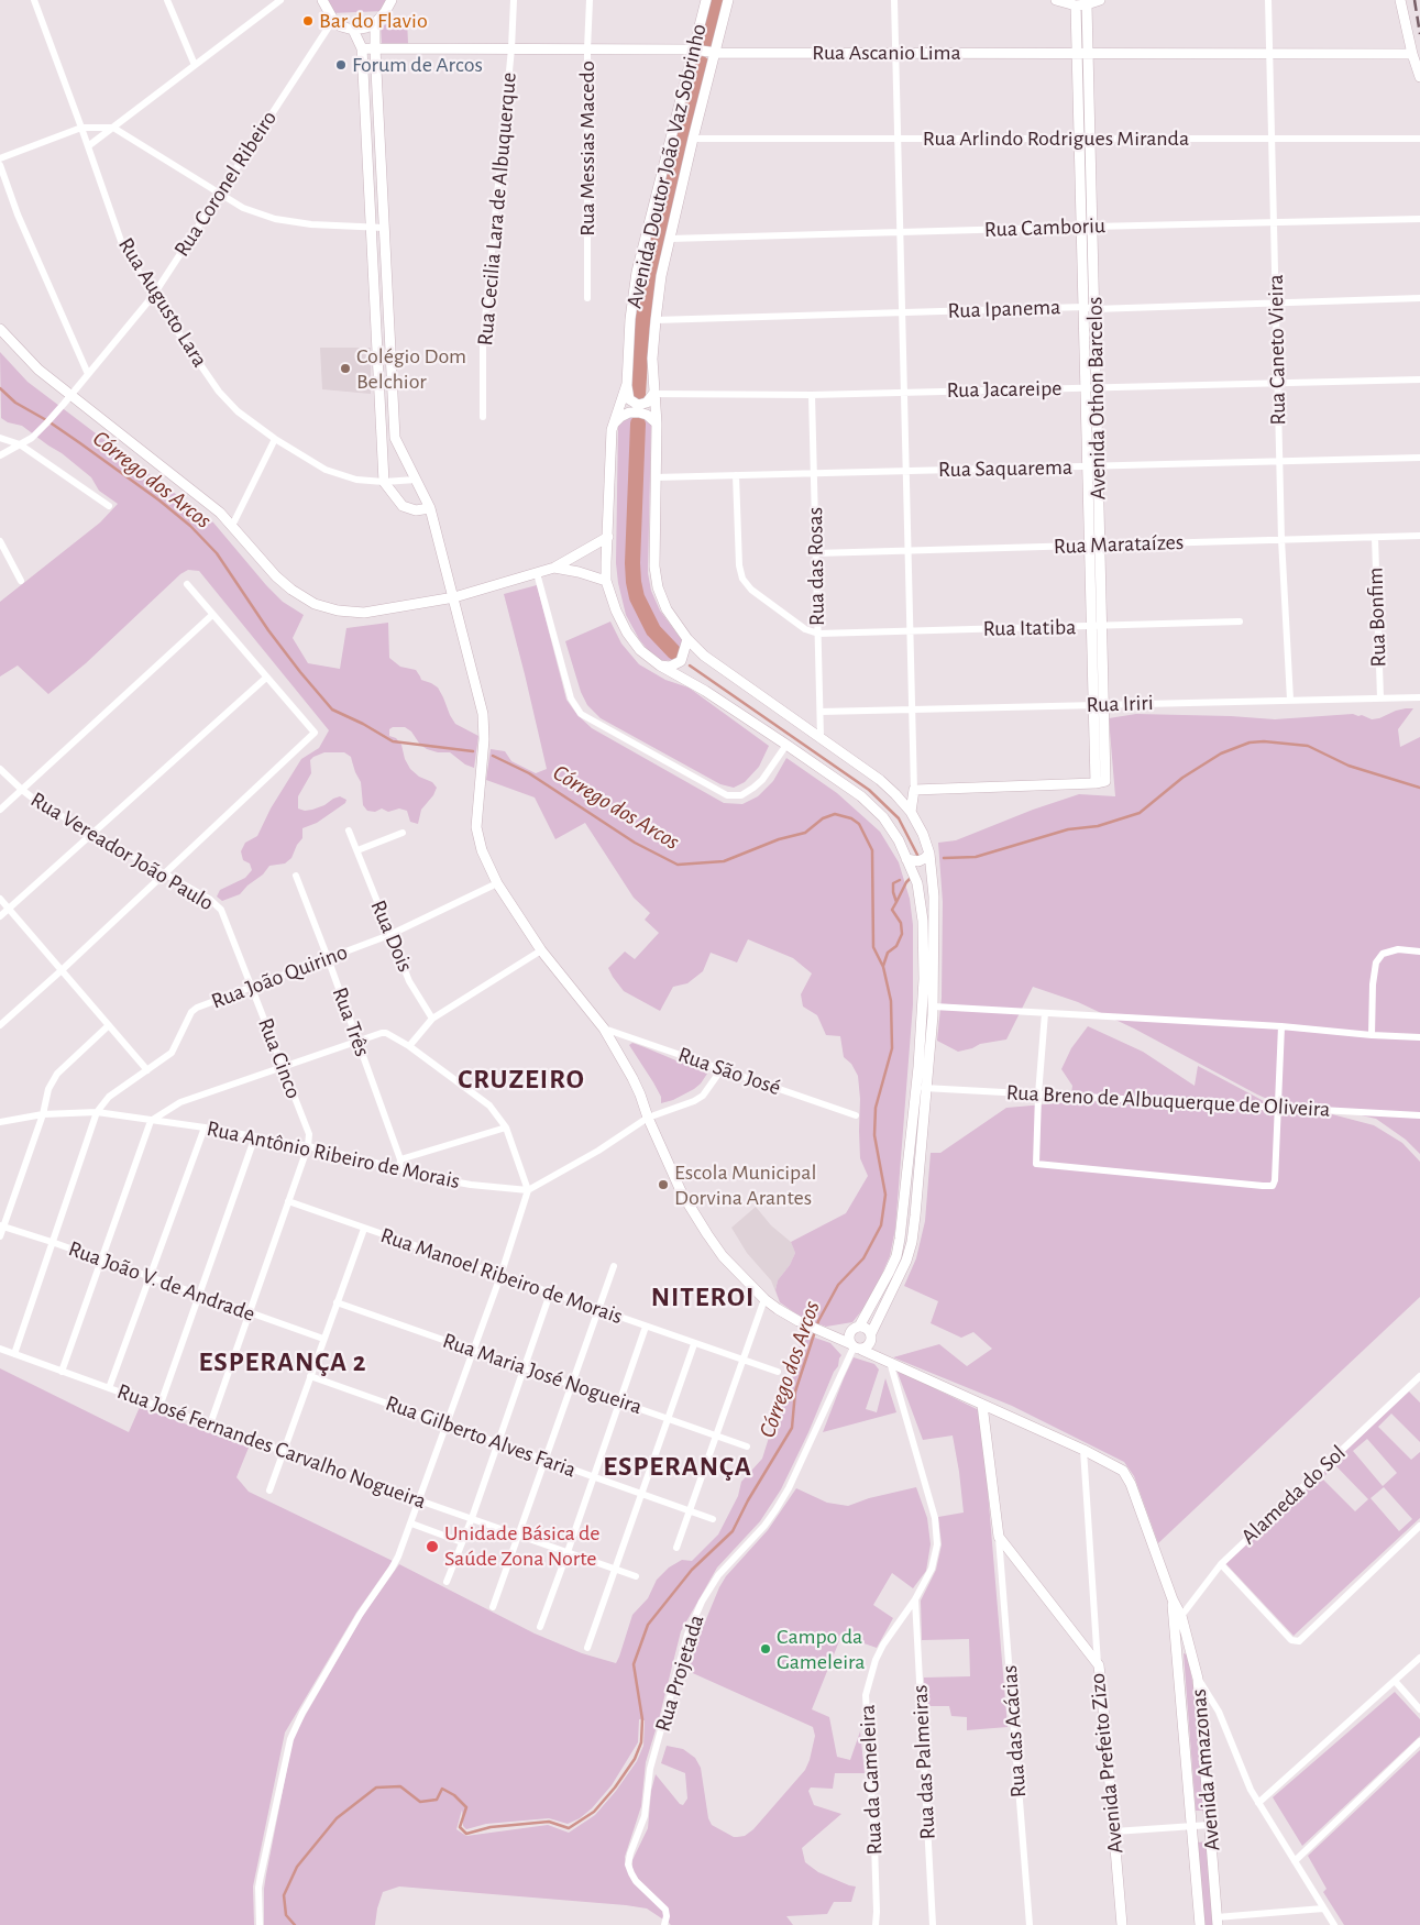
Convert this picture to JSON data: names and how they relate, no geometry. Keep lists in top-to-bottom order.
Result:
{
  "streets": {
    "street": [
      "Rua Ascanio Lima",
      "Rua Arlindo Rodrigues Miranda",
      "Rua Messias Macedo",
      "Avenida Doutor João Vaz Sobrinho",
      "Rua Coronel Ribeiro",
      "Rua Cecilia Lara de Albuquerque",
      "Rua Camboriu",
      "Rua Augusto Lara",
      "Rua Ipanema",
      "Rua Caneto Vieira",
      "Rua Jacareipe",
      "Avenida Othon Barcelos",
      "Rua Saquarema",
      "Rua Marataízes",
      "Rua das Rosas",
      "Rua Bonfim",
      "Rua Itatiba",
      "Rua Iriri",
      "Rua Vereador João Paulo",
      "Rua Dois",
      "Rua João Quirino",
      "Rua Três",
      "Rua Cinco",
      "Rua São José",
      "Rua Breno de Albuquerque de Oliveira",
      "Rua Antônio Ribeiro de Morais",
      "Rua Manoel Ribeiro de Morais",
      "Rua João V. de Andrade",
      "Rua Maria José Nogueira",
      "Rua Gilberto Alves Faria",
      "Rua José Fernandes Carvalho Nogueira",
      "Alameda do Sol",
      "Rua Projetada",
      "Rua das Acácias",
      "Rua das Palmeiras",
      "Avenida Prefeito Zizo",
      "Avenida Amazonas",
      "Rua da Gameleira"
    ]
  },
  "crossings": [
    ["Rua Ascanio Lima", "Rua Messias Macedo"],
    ["Rua Ascanio Lima", "Avenida Doutor João Vaz Sobrinho"],
    ["Rua Ascanio Lima", "Rua Cecilia Lara de Albuquerque"],
    ["Rua Ascanio Lima", "Rua Caneto Vieira"],
    ["Rua Ascanio Lima", "Avenida Othon Barcelos"],
    ["Rua Arlindo Rodrigues Miranda", "Avenida Doutor João Vaz Sobrinho"],
    ["Rua Arlindo Rodrigues Miranda", "Rua Caneto Vieira"],
    ["Rua Arlindo Rodrigues Miranda", "Avenida Othon Barcelos"],
    ["Avenida Doutor João Vaz Sobrinho", "Rua Camboriu"],
    ["Avenida Doutor João Vaz Sobrinho", "Rua Ipanema"],
    ["Avenida Doutor João Vaz Sobrinho", "Rua Jacareipe"],
    ["Avenida Doutor João Vaz Sobrinho", "Rua Saquarema"],
    ["Avenida Doutor João Vaz Sobrinho", "Rua das Rosas"],
    ["Avenida Doutor João Vaz Sobrinho", "Rua Breno de Albuquerque de Oliveira"],
    ["Avenida Doutor João Vaz Sobrinho", "Rua Projetada"],
    ["Rua Coronel Ribeiro", "Rua Augusto Lara"],
    ["Rua Camboriu", "Rua Caneto Vieira"],
    ["Rua Camboriu", "Avenida Othon Barcelos"],
    ["Rua Ipanema", "Rua Caneto Vieira"],
    ["Rua Ipanema", "Avenida Othon Barcelos"],
    ["Rua Caneto Vieira", "Rua Jacareipe"],
    ["Rua Caneto Vieira", "Rua Saquarema"],
    ["Rua Caneto Vieira", "Rua Marataízes"],
    ["Rua Caneto Vieira", "Rua Iriri"],
    ["Rua Jacareipe", "Avenida Othon Barcelos"],
    ["Rua Jacareipe", "Rua das Rosas"],
    ["Avenida Othon Barcelos", "Rua Saquarema"],
    ["Avenida Othon Barcelos", "Rua Marataízes"],
    ["Avenida Othon Barcelos", "Rua Itatiba"],
    ["Avenida Othon Barcelos", "Rua Iriri"],
    ["Rua Saquarema", "Rua das Rosas"],
    ["Rua Marataízes", "Rua das Rosas"],
    ["Rua Marataízes", "Rua Bonfim"],
    ["Rua das Rosas", "Rua Itatiba"],
    ["Rua das Rosas", "Rua Iriri"],
    ["Rua Bonfim", "Rua Iriri"],
    ["Rua Vereador João Paulo", "Rua Cinco"],
    ["Rua Dois", "Rua João Quirino"],
    ["Rua João Quirino", "Rua Três"],
    ["Rua João Quirino", "Rua Cinco"],
    ["Rua João Quirino", "Rua Antônio Ribeiro de Morais"],
    ["Rua Três", "Rua Antônio Ribeiro de Morais"],
    ["Rua Cinco", "Rua Antônio Ribeiro de Morais"],
    ["Alameda do Sol", "Avenida Amazonas"],
    ["Rua das Acácias", "Avenida Prefeito Zizo"],
    ["Rua das Palmeiras", "Rua da Gameleira"]
  ],
  "districts": [
    "CRUZEIRO",
    "NITEROI",
    "ESPERANÇA 2",
    "ESPERANÇA"
  ],
  "water": ["Córrego dos Arcos"],
  "places": [
    "Bar do Flavio",
    "Forum de Arcos",
    "Colégio Dom Belchior",
    "Escola Municipal Dorvina Arantes",
    "Unidade Básica de Saúde Zona Norte",
    "Campo da Gameleira"
  ]
}
